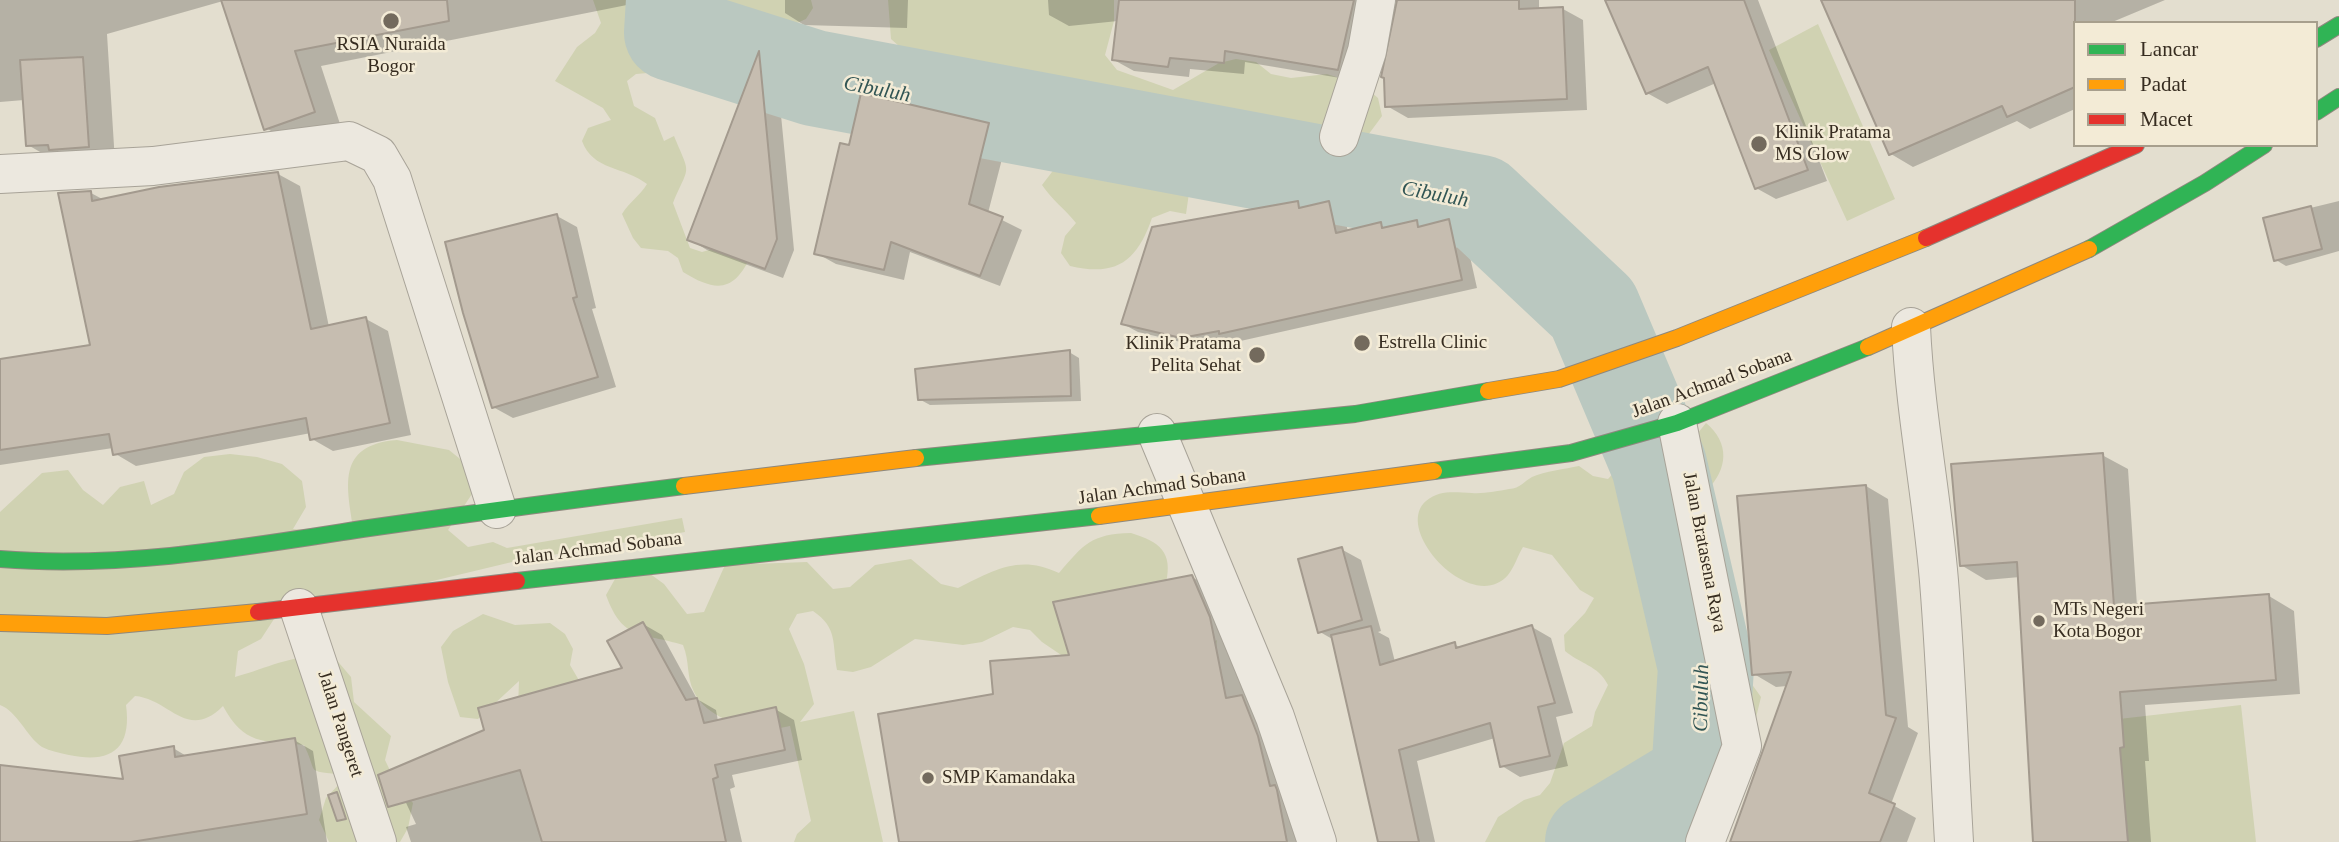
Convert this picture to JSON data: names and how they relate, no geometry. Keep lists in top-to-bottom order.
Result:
{
  "streets": {
    "main road": ["Jalan Achmad Sobana"],
    "street": ["Jalan Bratasena Raya", "Jalan Pangeret"]
  },
  "crossings": [
    ["Jalan Achmad Sobana", "Jalan Bratasena Raya"],
    ["Jalan Achmad Sobana", "Jalan Pangeret"]
  ],
  "water": ["Cibuluh"],
  "places": [
    "RSIA Nuraida Bogor",
    "Klinik Pratama MS Glow",
    "Estrella Clinic",
    "Klinik Pratama Pelita Sehat",
    "MTs Negeri Kota Bogor",
    "SMP Kamandaka"
  ],
  "legend": ["Lancar", "Padat", "Macet"]
}
